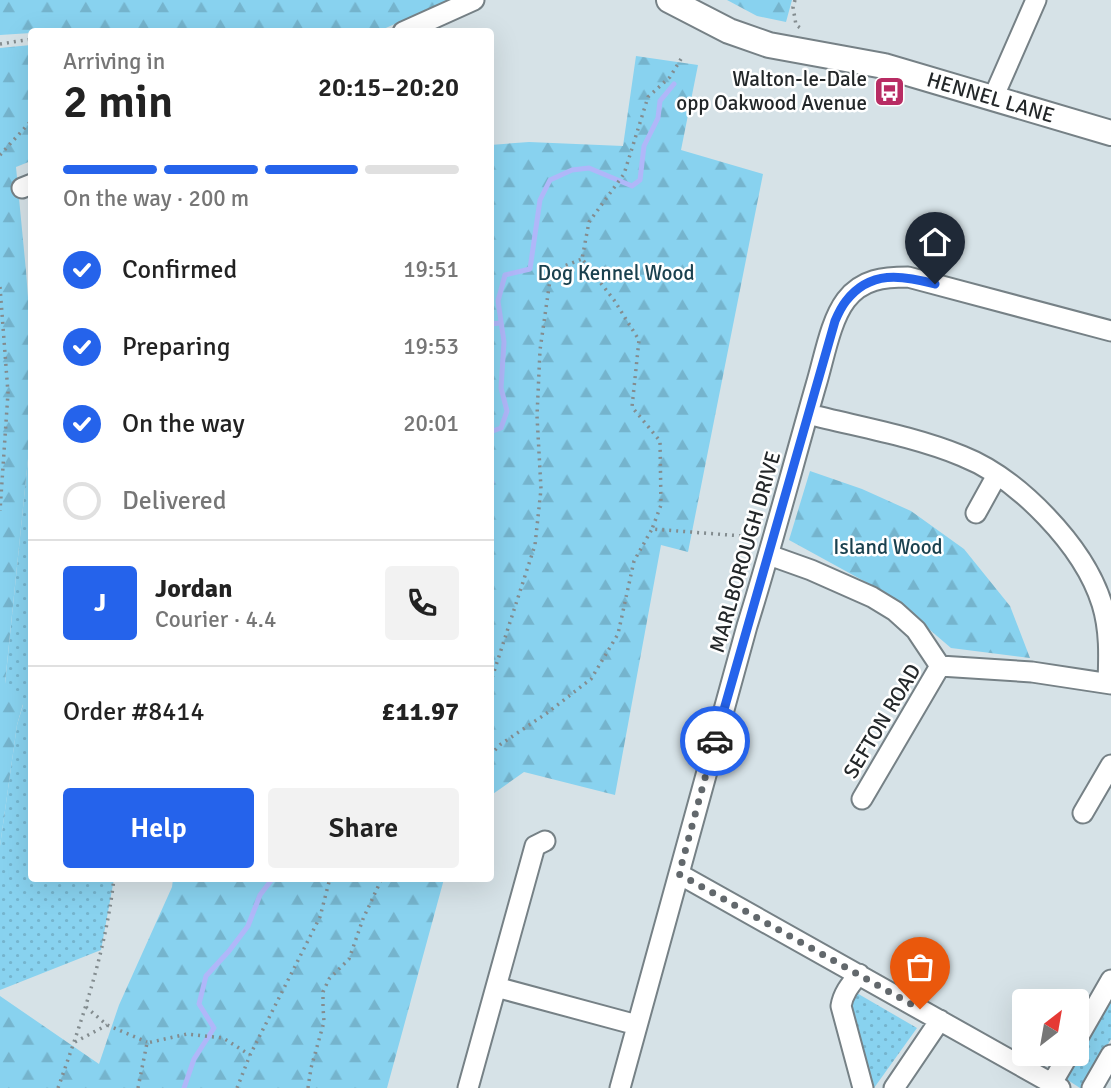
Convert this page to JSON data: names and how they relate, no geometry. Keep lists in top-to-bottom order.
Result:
{
  "streets": {
    "main road": ["HENNEL LANE"],
    "street": ["MARLBOROUGH DRIVE", "SEFTON ROAD"]
  },
  "parks": ["Dog Kennel Wood", "Island Wood"],
  "places": {
    "bus stop": ["Walton-le-Dale opp Oakwood Avenue"]
  },
  "north": "top right",
  "page": {
    "heading": ["2 min", "Arriving in", "20:15–20:20"],
    "panel": [
      "Jordan",
      "Courier · 4.4",
      "Order #8414",
      "£11.97"
    ],
    "bar": "On the way · 200 m",
    "list": [
      ["Confirmed", "19:51"],
      ["Preparing", "19:53"],
      ["On the way", "20:01"],
      "Delivered"
    ],
    "round": "J",
    "buttons": ["Help", "Share"]
  }
}
